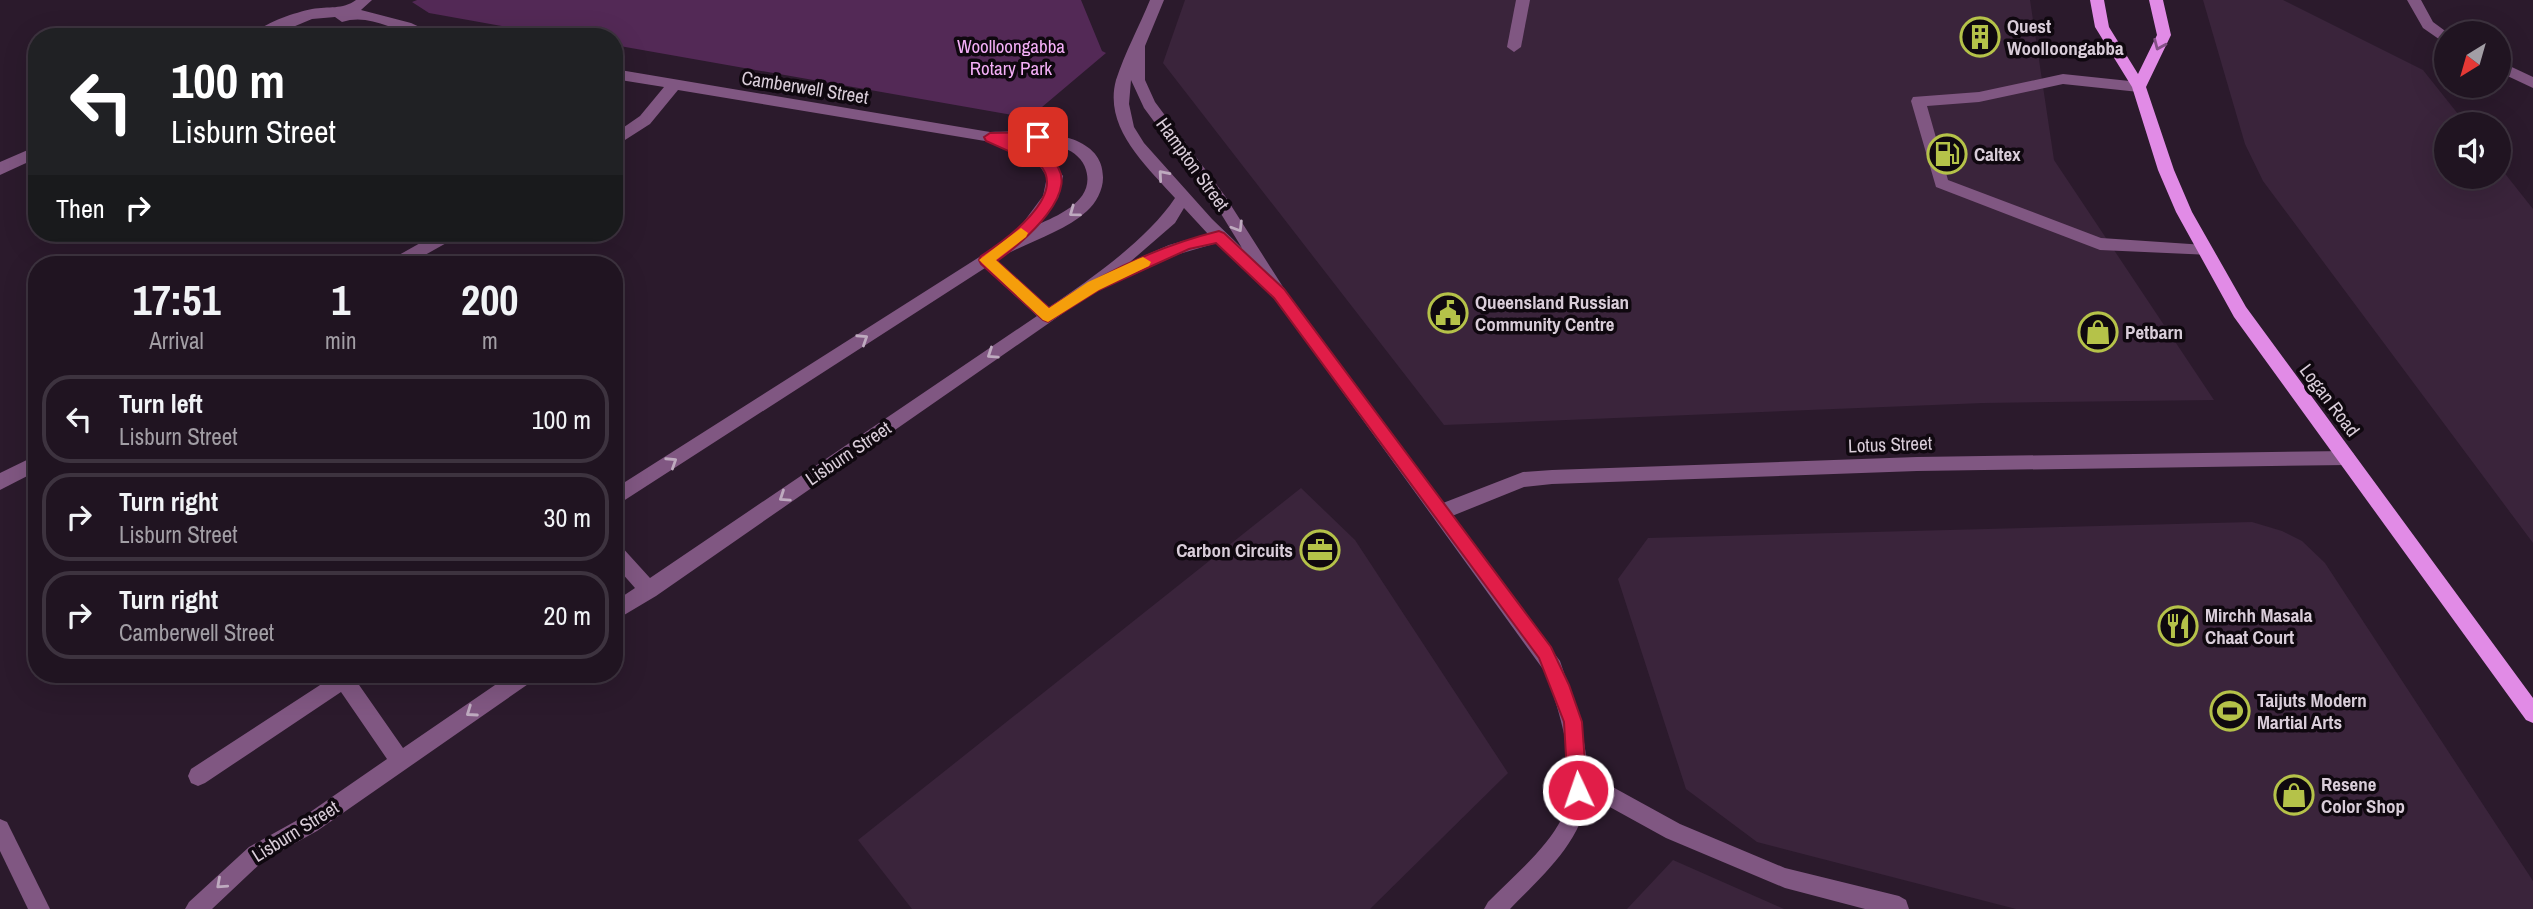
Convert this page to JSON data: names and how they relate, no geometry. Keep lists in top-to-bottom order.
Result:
{
  "streets": {
    "main road": ["Logan Road"],
    "street": [
      "Camberwell Street",
      "Hampton Street",
      "Lotus Street",
      "Lisburn Street"
    ]
  },
  "crossings": [
    ["Hampton Street", "Lotus Street"],
    ["Hampton Street", "Lisburn Street"],
    ["Logan Road", "Lotus Street"]
  ],
  "parks": ["Woolloongabba Rotary Park"],
  "places": {
    "building": ["Quest Woolloongabba"],
    "fuel station": ["Caltex"],
    "public building": ["Queensland Russian Community Centre"],
    "shop": ["Petbarn", "Resene Color Shop"],
    "office": ["Carbon Circuits"],
    "restaurant": ["Mirchh Masala Chaat Court"],
    "sports": ["Taijuts Modern Martial Arts"]
  },
  "north": "bottom left",
  "page": {
    "turn": ["100 m", "Lisburn Street"],
    "then": "Then",
    "eta": [
      "17:51",
      "Arrival",
      "1",
      "min",
      "200",
      "m"
    ],
    "list": [
      {
        "name": "Turn left",
        "note": "Lisburn Street",
        "value": "100 m"
      },
      {
        "name": "Turn right",
        "note": "Lisburn Street",
        "value": "30 m"
      },
      {
        "name": "Turn right",
        "note": "Camberwell Street",
        "value": "20 m"
      }
    ]
  }
}
